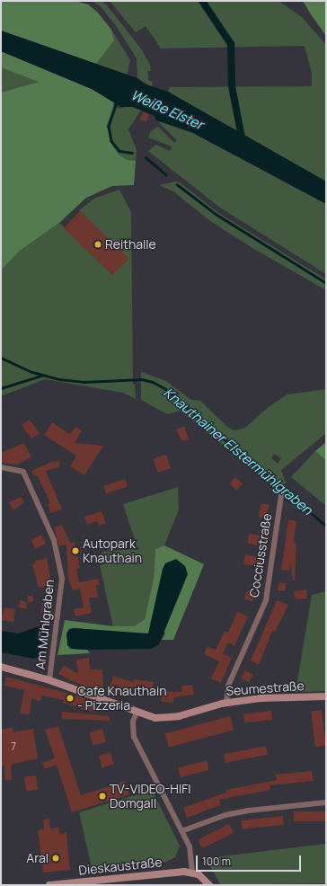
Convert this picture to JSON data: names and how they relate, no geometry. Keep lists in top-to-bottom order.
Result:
{
  "streets": {
    "street": [
      "Cocciusstraße",
      "Am Mühlgraben",
      "Seumestraße",
      "Dieskaustraße"
    ]
  },
  "crossings": [
    ["Cocciusstraße", "Seumestraße"],
    ["Am Mühlgraben", "Seumestraße"]
  ],
  "water": ["Weiße Elster", "Knauthainer Elstermühlgraben"],
  "places": [
    "Reithalle",
    "Autopark Knauthain",
    "Cafe Knauthain - Pizzeria",
    "TV-VIDEO-HIFI Domgall",
    "Aral"
  ],
  "house_numbers": ["7"],
  "scale_bar": "100 m"
}
